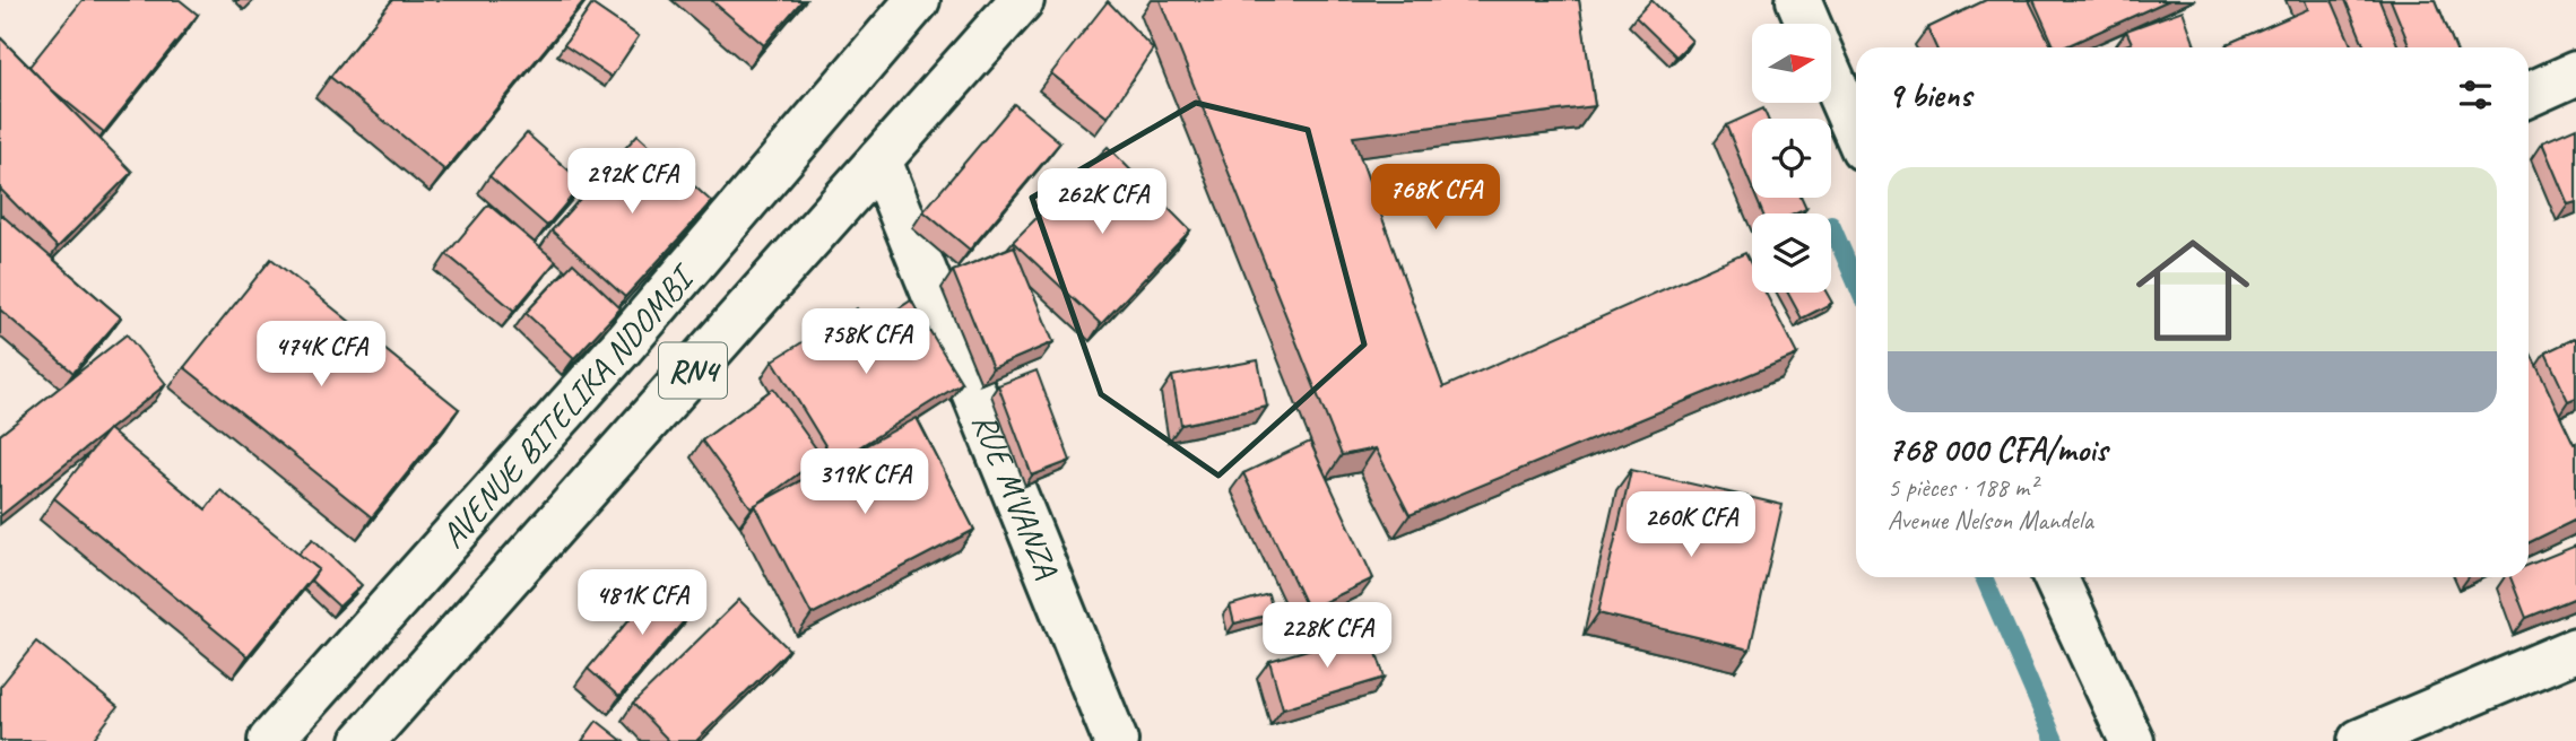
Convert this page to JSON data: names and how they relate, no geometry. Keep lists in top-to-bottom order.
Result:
{
  "streets": {
    "main road": ["RN4", "AVENUE BITELIKA NDOMBI", "RUE M'VANZA"]
  },
  "crossings": [
    ["AVENUE BITELIKA NDOMBI", "RUE M'VANZA"]
  ],
  "north": "right",
  "page": {
    "heading": "9 biens",
    "list": [
      {
        "name": "768 000 CFA/mois",
        "note": "5 pièces · 188 m² · Avenue Nelson Mandela"
      }
    ],
    "price": [
      "292K CFA",
      "768K CFA",
      "262K CFA",
      "758K CFA",
      "474K CFA",
      "319K CFA",
      "260K CFA",
      "481K CFA",
      "228K CFA"
    ]
  }
}
